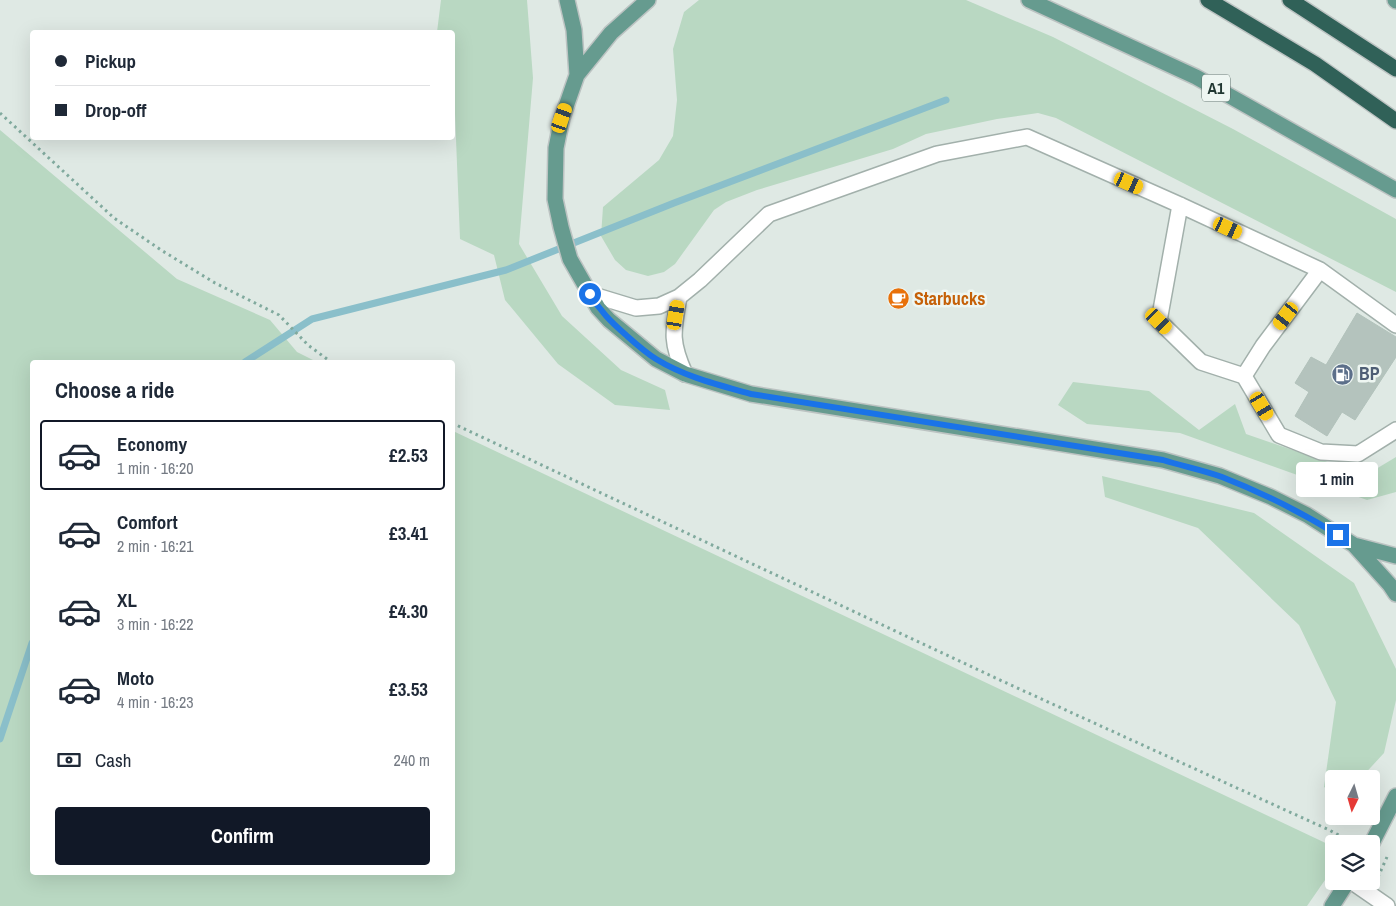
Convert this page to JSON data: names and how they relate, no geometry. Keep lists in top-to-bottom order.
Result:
{
  "streets": {
    "main road": ["A1"]
  },
  "places": {
    "cafe": ["Starbucks"],
    "fuel station": ["BP"]
  },
  "north": "bottom",
  "page": {
    "banner": ["Pickup", "Drop-off"],
    "heading": "Choose a ride",
    "list": [
      {
        "name": "Economy",
        "note": "1 min · 16:20",
        "value": "£2.53"
      },
      {
        "name": "Comfort",
        "note": "2 min · 16:21",
        "value": "£3.41"
      },
      {
        "name": "XL",
        "note": "3 min · 16:22",
        "value": "£4.30"
      },
      {
        "name": "Moto",
        "note": "4 min · 16:23",
        "value": "£3.53"
      }
    ],
    "bubble": "1 min",
    "pay": ["Cash", "240 m"],
    "buttons": "Confirm"
  }
}
